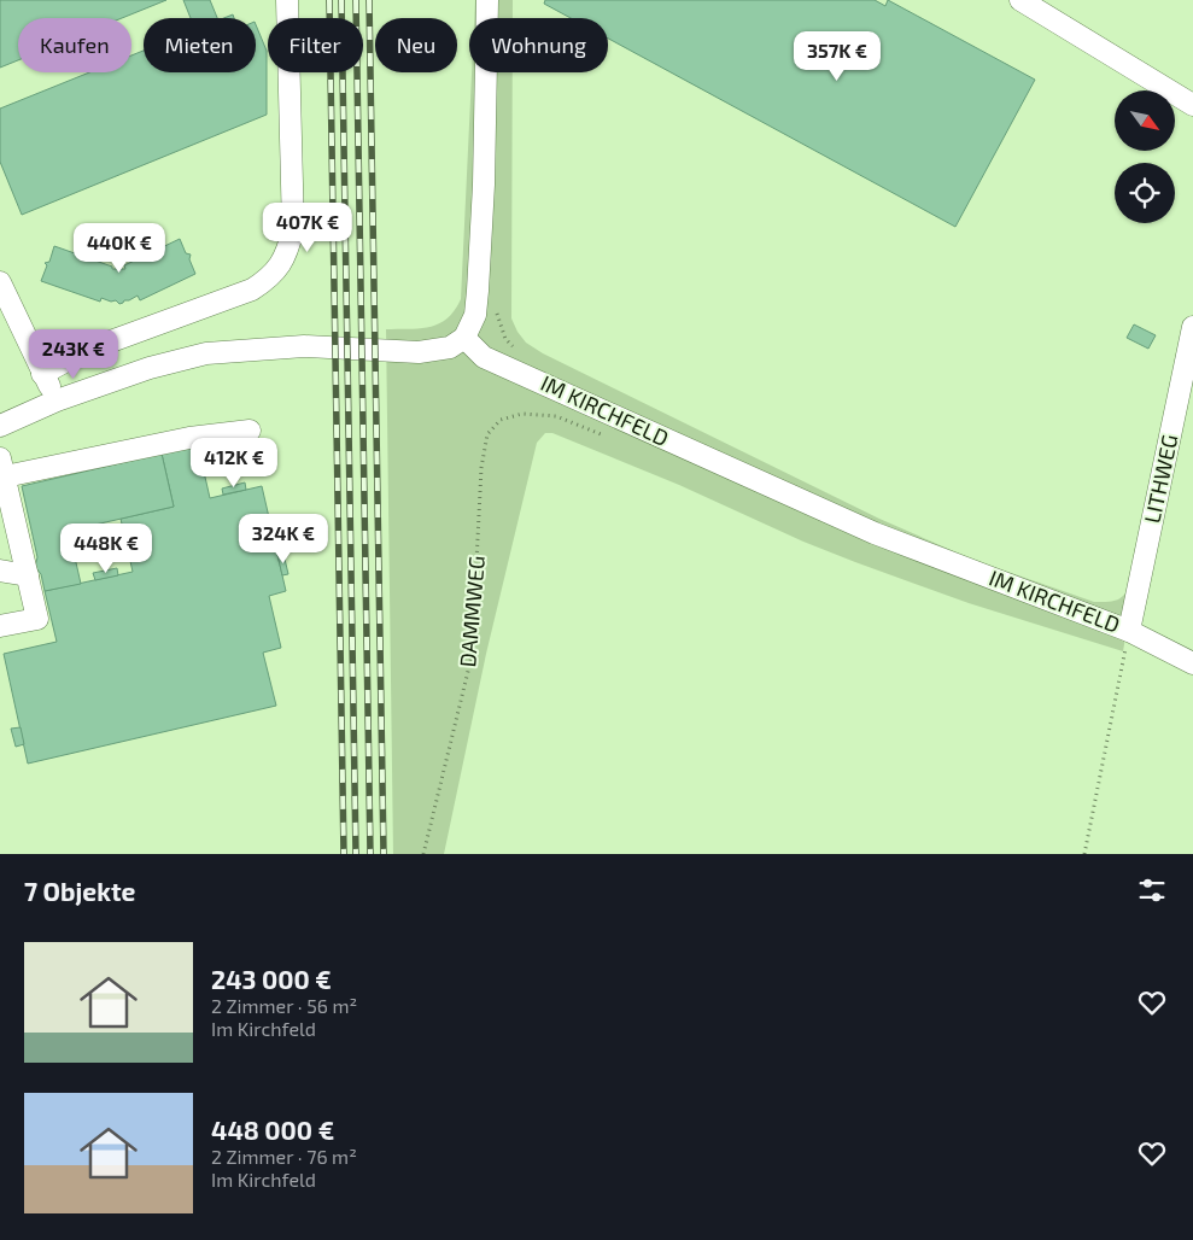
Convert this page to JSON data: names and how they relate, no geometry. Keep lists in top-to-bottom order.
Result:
{
  "streets": {
    "street": ["IM KIRCHFELD", "LITHWEG"],
    "path": ["DAMMWEG"]
  },
  "crossings": [
    ["IM KIRCHFELD", "LITHWEG"]
  ],
  "north": "bottom right",
  "page": {
    "chip": [
      "Kaufen",
      "Mieten",
      "Filter",
      "Neu",
      "Wohnung"
    ],
    "price": [
      "357K €",
      "407K €",
      "440K €",
      "243K €",
      "412K €",
      "324K €",
      "448K €"
    ],
    "heading": "7 Objekte",
    "list": [
      {
        "name": "243 000 €",
        "note": "2 Zimmer · 56 m² · Im Kirchfeld"
      },
      {
        "name": "448 000 €",
        "note": "2 Zimmer · 76 m² · Im Kirchfeld"
      }
    ]
  }
}
